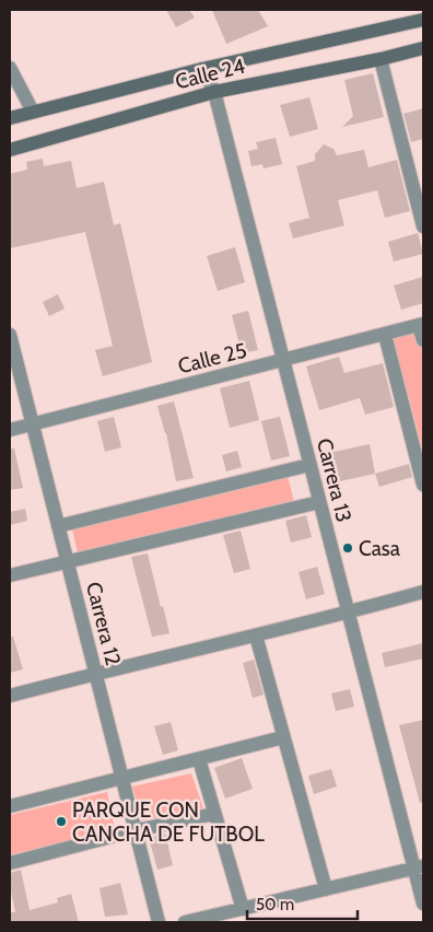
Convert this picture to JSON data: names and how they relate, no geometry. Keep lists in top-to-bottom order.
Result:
{
  "streets": {
    "street": [
      "Calle 24",
      "Calle 25",
      "Carrera 13",
      "Carrera 12"
    ]
  },
  "crossings": [
    ["Calle 24", "Carrera 13"],
    ["Calle 25", "Carrera 13"],
    ["Calle 25", "Carrera 12"]
  ],
  "places": ["Casa", "PARQUE CON CANCHA DE FUTBOL"],
  "scale_bar": "50 m"
}
